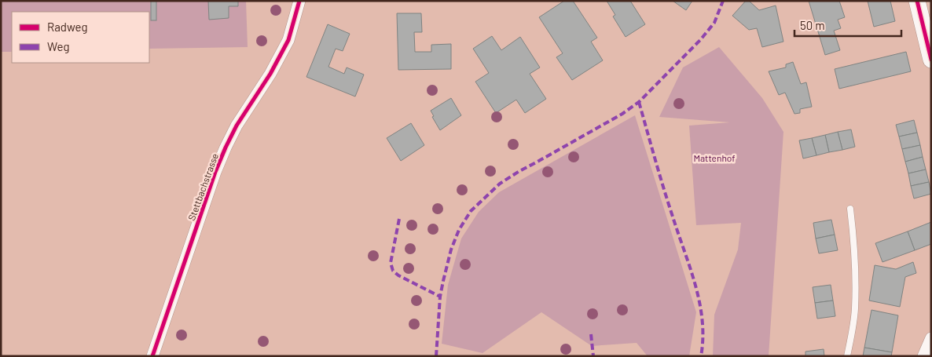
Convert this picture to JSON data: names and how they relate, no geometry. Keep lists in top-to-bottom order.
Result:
{
  "streets": {
    "street": ["Stettbachstrasse"]
  },
  "parks": ["Mattenhof"],
  "legend": ["Radweg", "Weg"],
  "scale_bar": "50 m"
}
